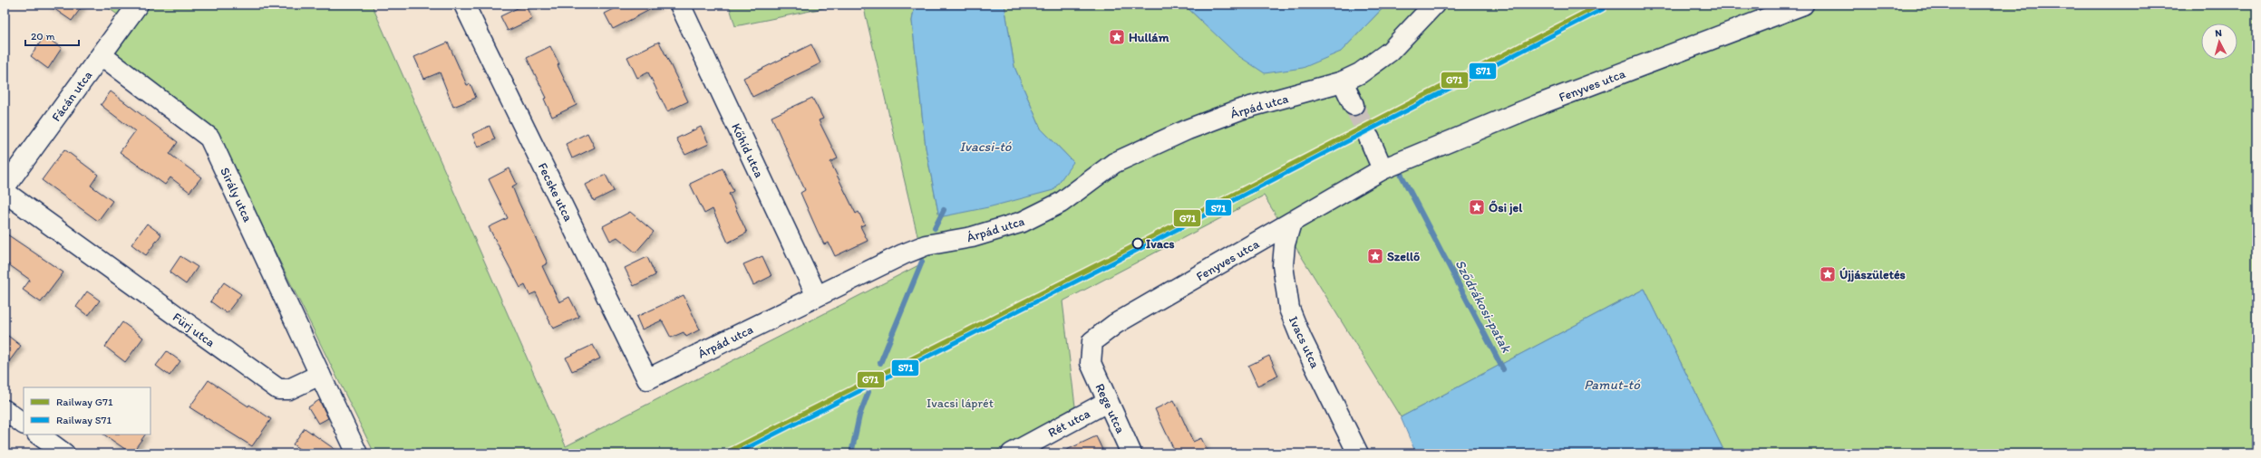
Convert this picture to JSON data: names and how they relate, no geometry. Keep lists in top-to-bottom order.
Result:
{
  "streets": {
    "street": [
      "Fenyves utca",
      "Fácán utca",
      "Árpád utca",
      "Kőhíd utca",
      "Fecske utca",
      "Sirály utca",
      "Fürj utca",
      "Ivacs utca",
      "Rege utca",
      "Rét utca"
    ]
  },
  "crossings": [
    ["Fenyves utca", "Ivacs utca"],
    ["Fenyves utca", "Rege utca"],
    ["Fácán utca", "Sirály utca"],
    ["Árpád utca", "Kőhíd utca"],
    ["Árpád utca", "Fecske utca"],
    ["Sirály utca", "Fürj utca"],
    ["Rege utca", "Rét utca"]
  ],
  "water": ["Ivacsi-tó", "Sződrákosi-patak", "Pamut-tó"],
  "parks": ["Ivacsi láprét"],
  "places": {
    "place": [
      "Hullám",
      "Ősi jel",
      "Szellő",
      "Újjászületés"
    ],
    "other": ["Ivacs"]
  },
  "lines": ["rail line G71", "rail line S71"],
  "legend": ["Railway G71", "Railway S71"],
  "scale_bar": "20 m",
  "north": "top"
}
